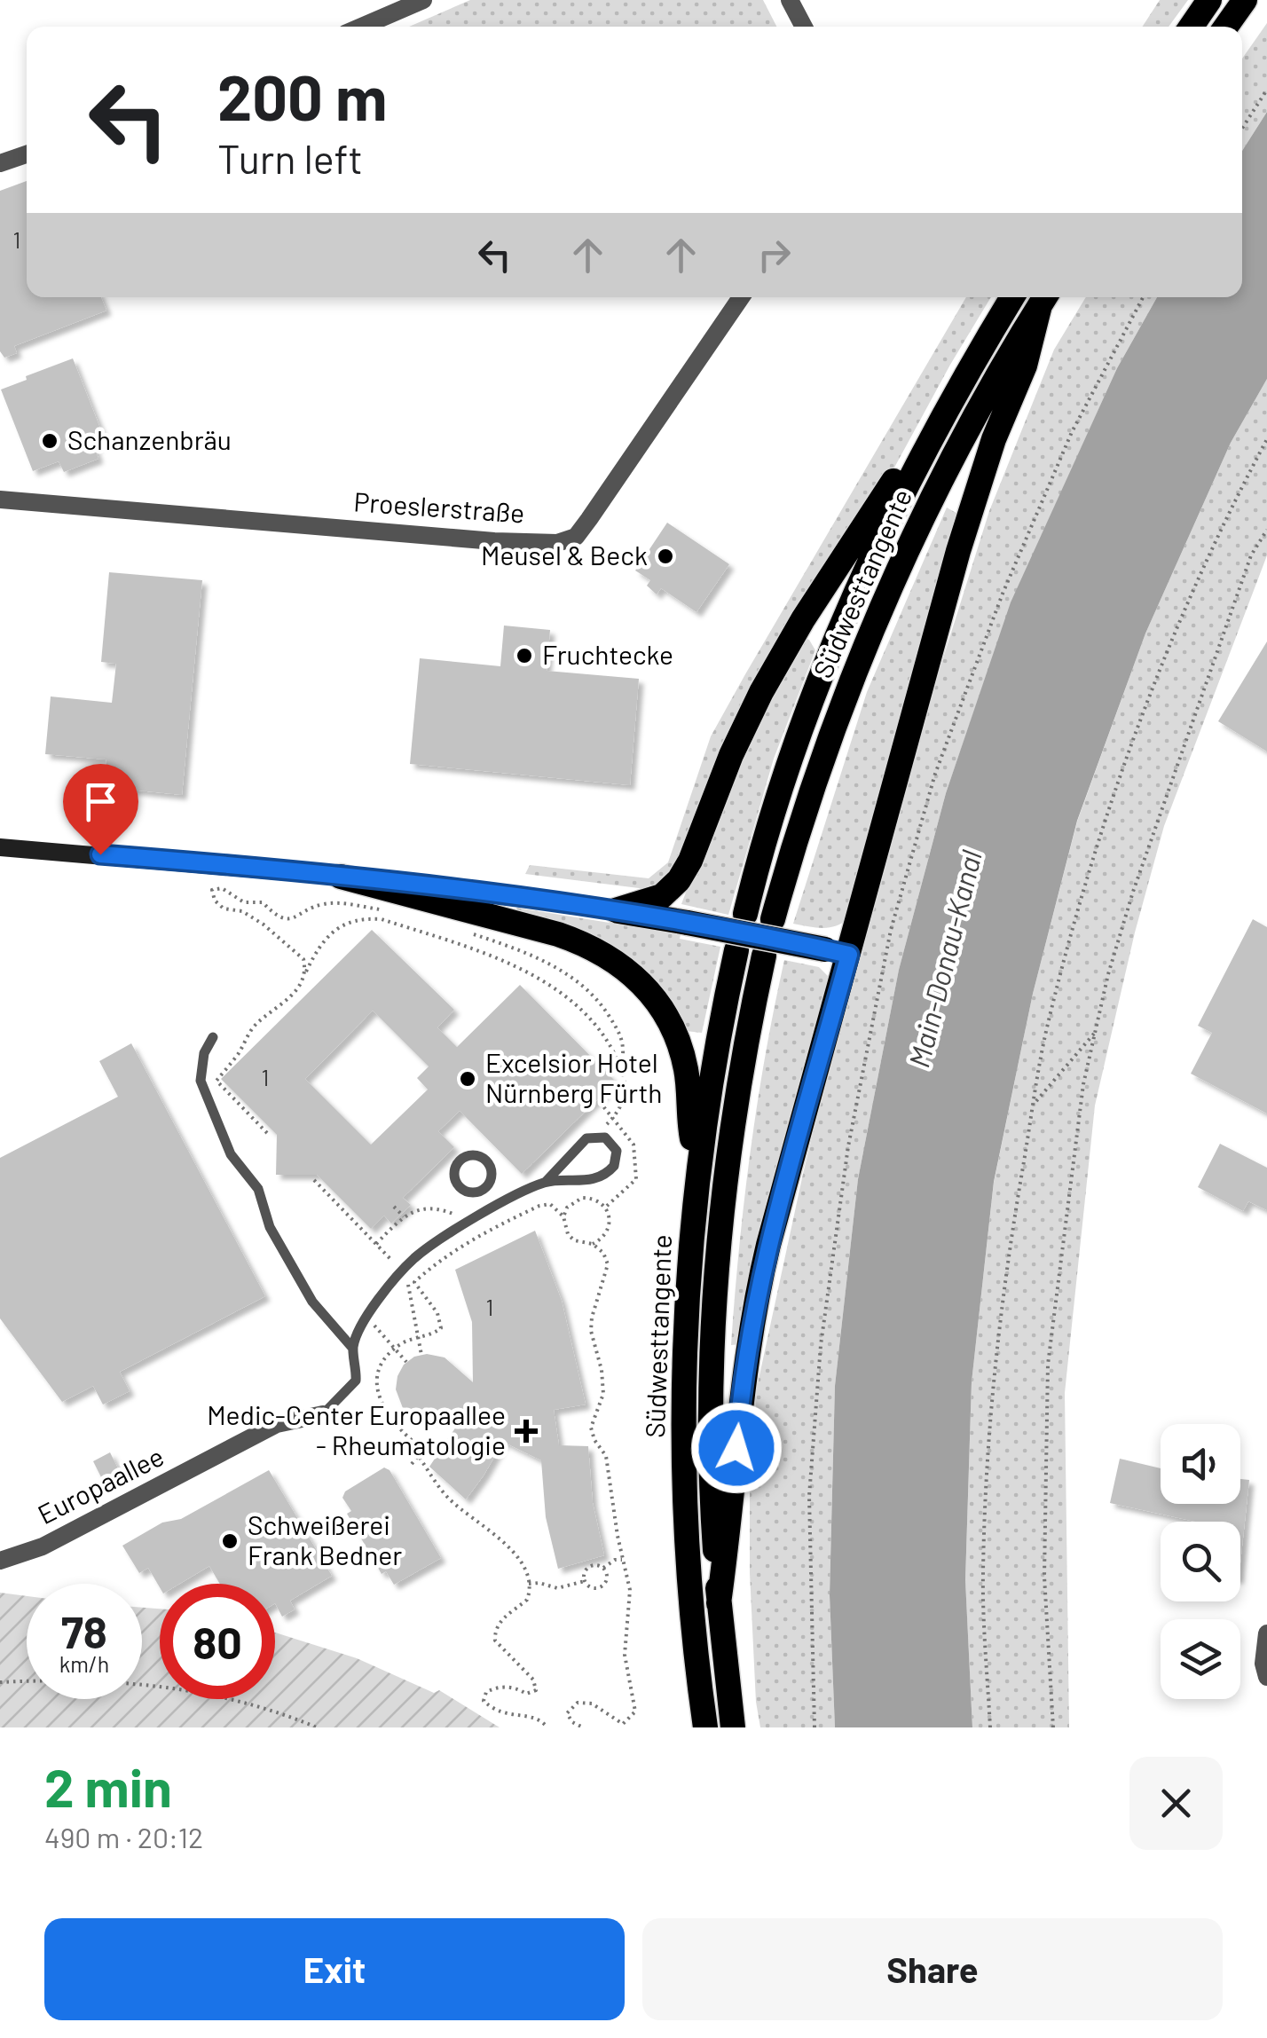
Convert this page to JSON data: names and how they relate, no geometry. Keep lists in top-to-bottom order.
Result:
{
  "streets": {
    "highway": ["Südwesttangente"],
    "street": ["Proeslerstraße", "Europaallee"]
  },
  "water": ["Main-Donau-Kanal"],
  "places": {
    "other": [
      "Schanzenbräu",
      "Meusel & Beck",
      "Fruchtecke",
      "Excelsior Hotel Nürnberg Fürth",
      "Schweißerei Frank Bedner"
    ],
    "health": ["Medic-Center Europaallee - Rheumatologie"]
  },
  "house_numbers": ["1", "1", "1"],
  "page": {
    "turn": ["200 m", "Turn left"],
    "speed": "78 km/h",
    "limit": "80",
    "heading": ["2 min", "490 m · 20:12"],
    "buttons": ["Exit", "Share"]
  }
}
